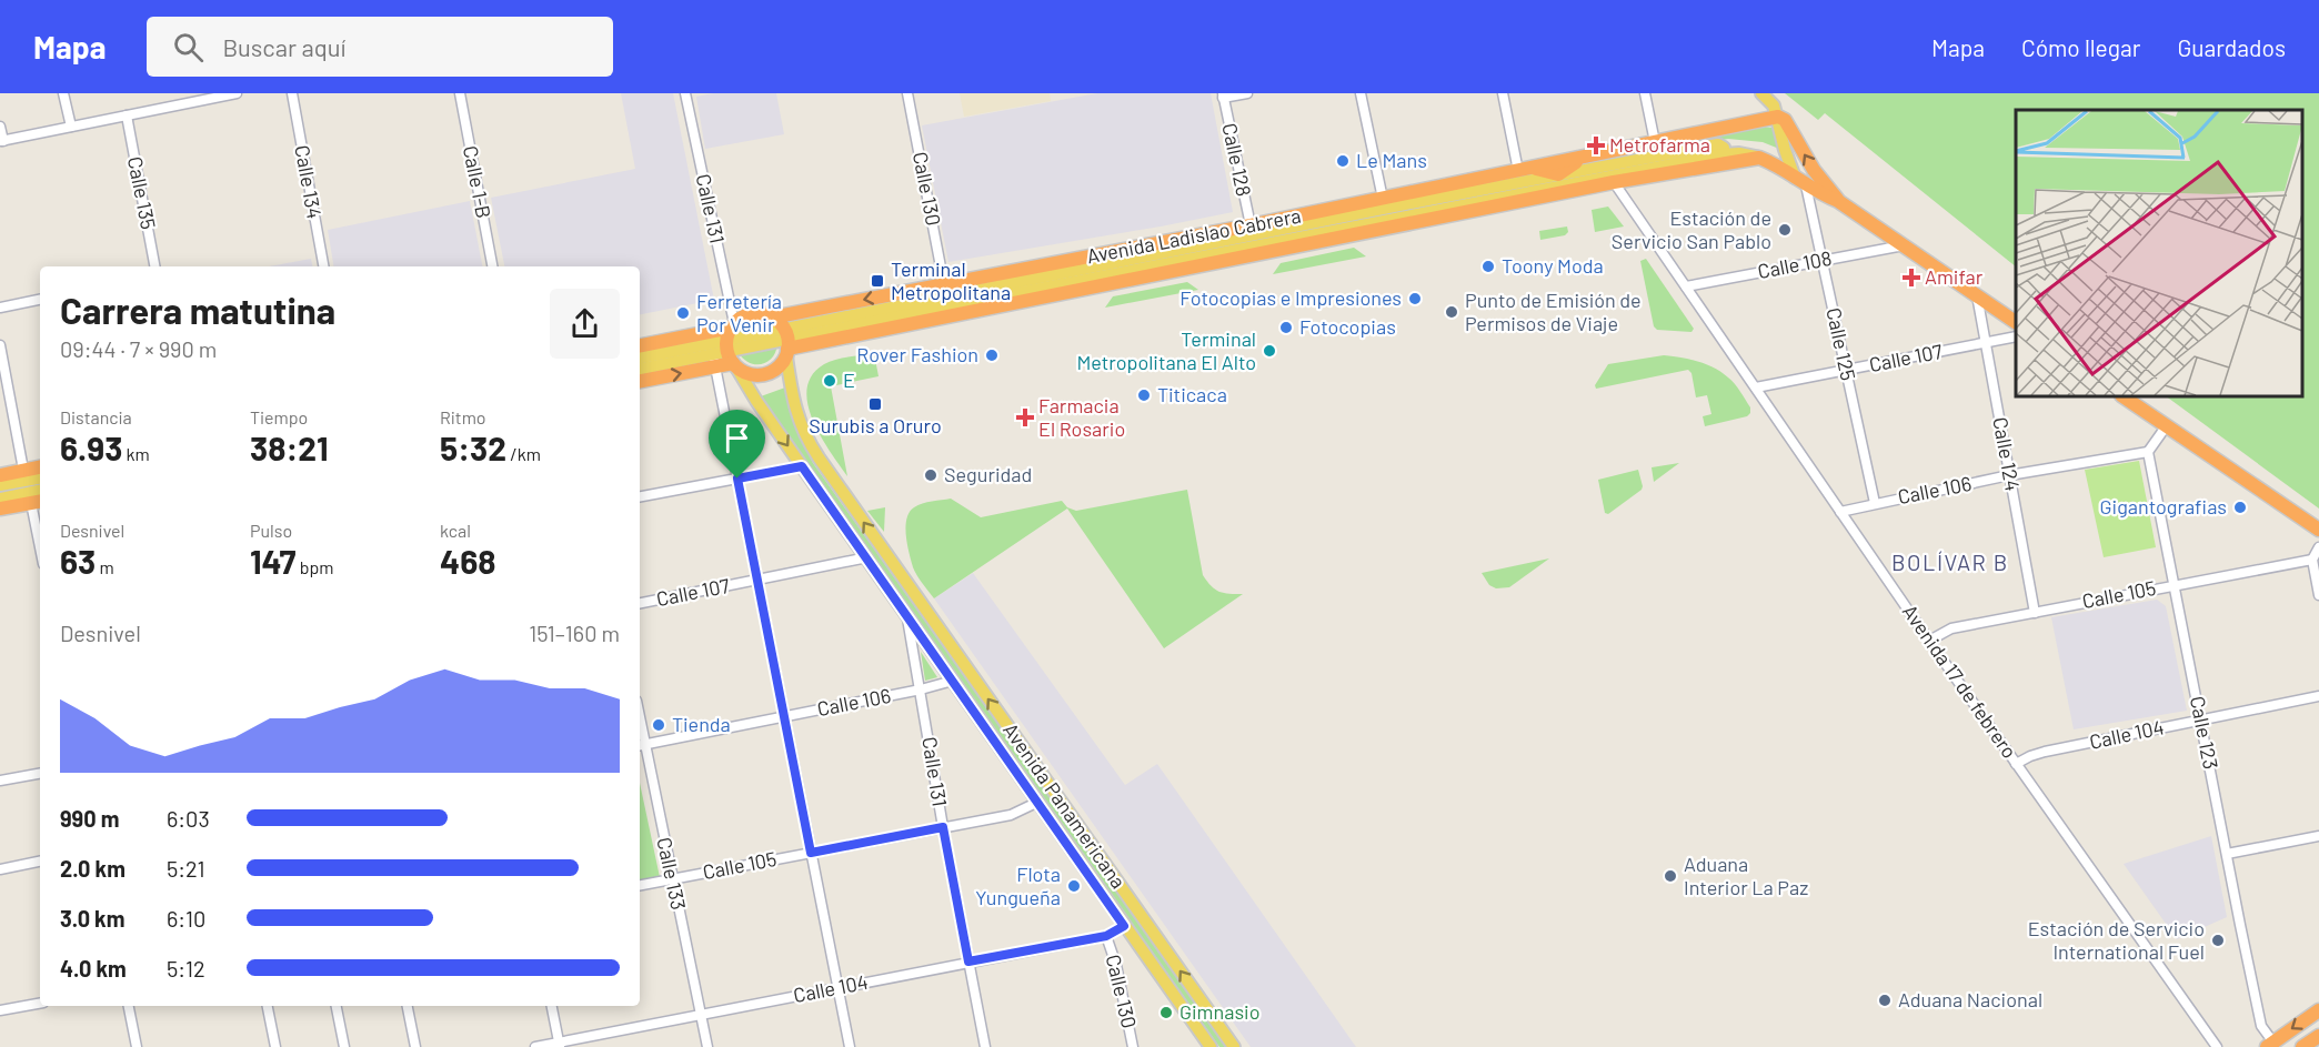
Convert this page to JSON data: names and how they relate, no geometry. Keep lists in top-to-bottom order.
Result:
{
  "streets": {
    "highway": ["Avenida Ladislao Cabrera"],
    "main road": ["Avenida Panamericana"],
    "street": [
      "Calle 128",
      "Calle 134",
      "Calle 1-B",
      "Calle 130",
      "Calle 135",
      "Calle 131",
      "Calle 108",
      "Calle 125",
      "Calle 107",
      "Calle 124",
      "Calle 106",
      "Calle 105",
      "Avenida 17 de febrero",
      "Calle 123",
      "Calle 104",
      "Calle 133"
    ]
  },
  "crossings": [
    ["Calle 128", "Avenida Ladislao Cabrera"],
    ["Calle 130", "Avenida Ladislao Cabrera"],
    ["Calle 130", "Calle 104"],
    ["Calle 131", "Avenida Ladislao Cabrera"],
    ["Calle 131", "Calle 107"],
    ["Calle 131", "Calle 106"],
    ["Calle 131", "Calle 105"],
    ["Calle 131", "Calle 104"],
    ["Calle 131", "Avenida Panamericana"],
    ["Avenida Ladislao Cabrera", "Calle 108"],
    ["Avenida Ladislao Cabrera", "Calle 125"],
    ["Avenida Ladislao Cabrera", "Calle 124"],
    ["Avenida Ladislao Cabrera", "Avenida 17 de febrero"],
    ["Avenida Ladislao Cabrera", "Avenida Panamericana"],
    ["Calle 108", "Calle 125"],
    ["Calle 108", "Avenida 17 de febrero"],
    ["Calle 125", "Calle 107"],
    ["Calle 125", "Calle 106"],
    ["Calle 107", "Calle 124"],
    ["Calle 107", "Avenida 17 de febrero"],
    ["Calle 107", "Avenida Panamericana"],
    ["Calle 124", "Calle 106"],
    ["Calle 124", "Calle 105"],
    ["Calle 106", "Avenida 17 de febrero"],
    ["Calle 106", "Calle 123"],
    ["Calle 106", "Avenida Panamericana"],
    ["Calle 106", "Calle 133"],
    ["Calle 105", "Avenida 17 de febrero"],
    ["Calle 105", "Calle 123"],
    ["Calle 105", "Avenida Panamericana"],
    ["Calle 105", "Calle 133"],
    ["Avenida 17 de febrero", "Calle 104"],
    ["Calle 123", "Calle 104"],
    ["Calle 104", "Avenida Panamericana"],
    ["Calle 104", "Calle 133"]
  ],
  "districts": ["BOLÍVAR B"],
  "places": {
    "health": ["Metrofarma", "Amifar", "Farmacia El Rosario"],
    "other": [
      "Le Mans",
      "Estación de Servicio San Pablo",
      "Toony Moda",
      "Fotocopias e Impresiones",
      "Punto de Emisión de Permisos de Viaje",
      "Ferretería Por Venir",
      "Fotocopias",
      "Terminal Metropolitana El Alto",
      "Rover Fashion",
      "E",
      "Titicaca",
      "Seguridad",
      "Gigantografias",
      "Tienda",
      "Aduana Interior La Paz",
      "Flota Yungueña",
      "Estación de Servicio International Fuel",
      "Aduana Nacional",
      "Gimnasio"
    ],
    "transit": ["Terminal Metropolitana", "Surubis a Oruro"]
  },
  "page": {
    "header": "Mapa",
    "search": "Buscar aquí",
    "nav": ["Mapa", "Cómo llegar", "Guardados"],
    "heading": ["Carrera matutina", "09:44 · 7 × 990 m"],
    "stats": [
      ["Distancia", "6.93 km"],
      ["Tiempo", "38:21"],
      ["Ritmo", "5:32 /km"],
      ["Desnivel", "63 m"],
      ["Pulso", "147 bpm"],
      ["kcal", "468"]
    ],
    "chart": ["Desnivel", "151–160 m"],
    "list": [
      {
        "name": "990 m",
        "note": "6:03"
      },
      {
        "name": "2.0 km",
        "note": "5:21"
      },
      {
        "name": "3.0 km",
        "note": "6:10"
      },
      {
        "name": "4.0 km",
        "note": "5:12"
      }
    ]
  }
}
